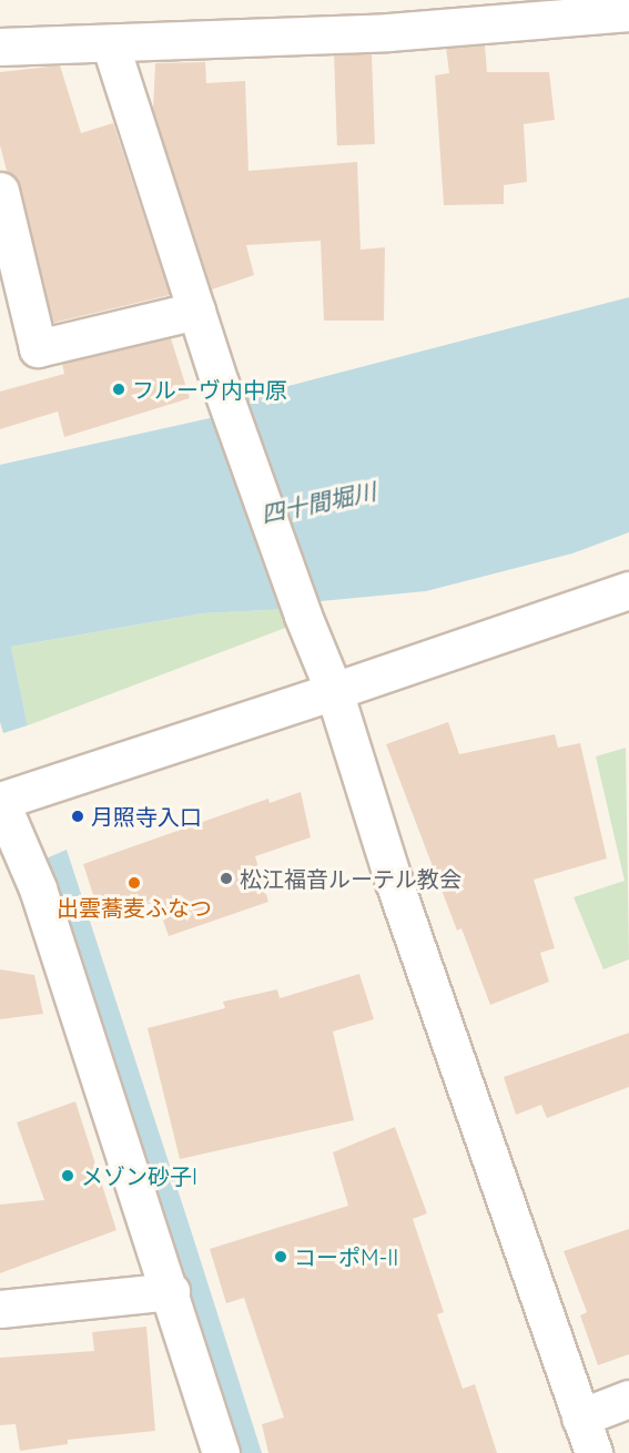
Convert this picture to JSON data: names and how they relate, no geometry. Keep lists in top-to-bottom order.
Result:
{
  "water": ["四十間堀川"],
  "places": [
    "フルーヴ内中原",
    "月照寺入口",
    "松江福音ルーテル教会",
    "出雲蕎麦ふなつ",
    "メゾン砂子I",
    "コーポM-II"
  ]
}
